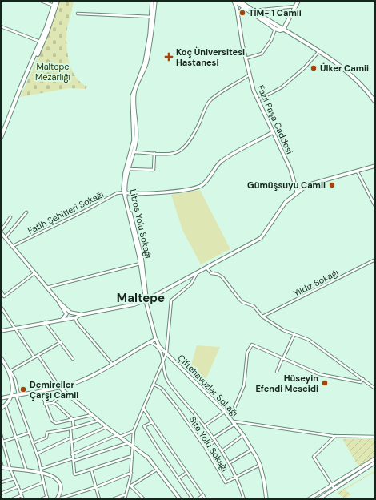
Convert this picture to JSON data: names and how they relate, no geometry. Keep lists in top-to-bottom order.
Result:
{
  "streets": {
    "main road": ["Fazıl Paşa Caddesi", "Litros Yolu Sokağı", "Çiftehavuzlar Sokağı"],
    "street": ["Fatih Şehitleri Sokağı", "Yıldız Sokağı", "Site Yolu Sokağı"]
  },
  "crossings": [
    ["Fatih Şehitleri Sokağı", "Litros Yolu Sokağı"],
    ["Litros Yolu Sokağı", "Çiftehavuzlar Sokağı"],
    ["Çiftehavuzlar Sokağı", "Site Yolu Sokağı"]
  ],
  "districts": ["Maltepe"],
  "parks": ["Maltepe Mezarlığı"],
  "places": {
    "other": [
      "TİM- 1 Camii",
      "Ülker Camii",
      "Gümüşsuyu Camii",
      "Hüseyin Efendi Mescidi",
      "Demirciler Çarşı Camii"
    ],
    "health": ["Koç Üniversitesi Hastanesi"]
  }
}
